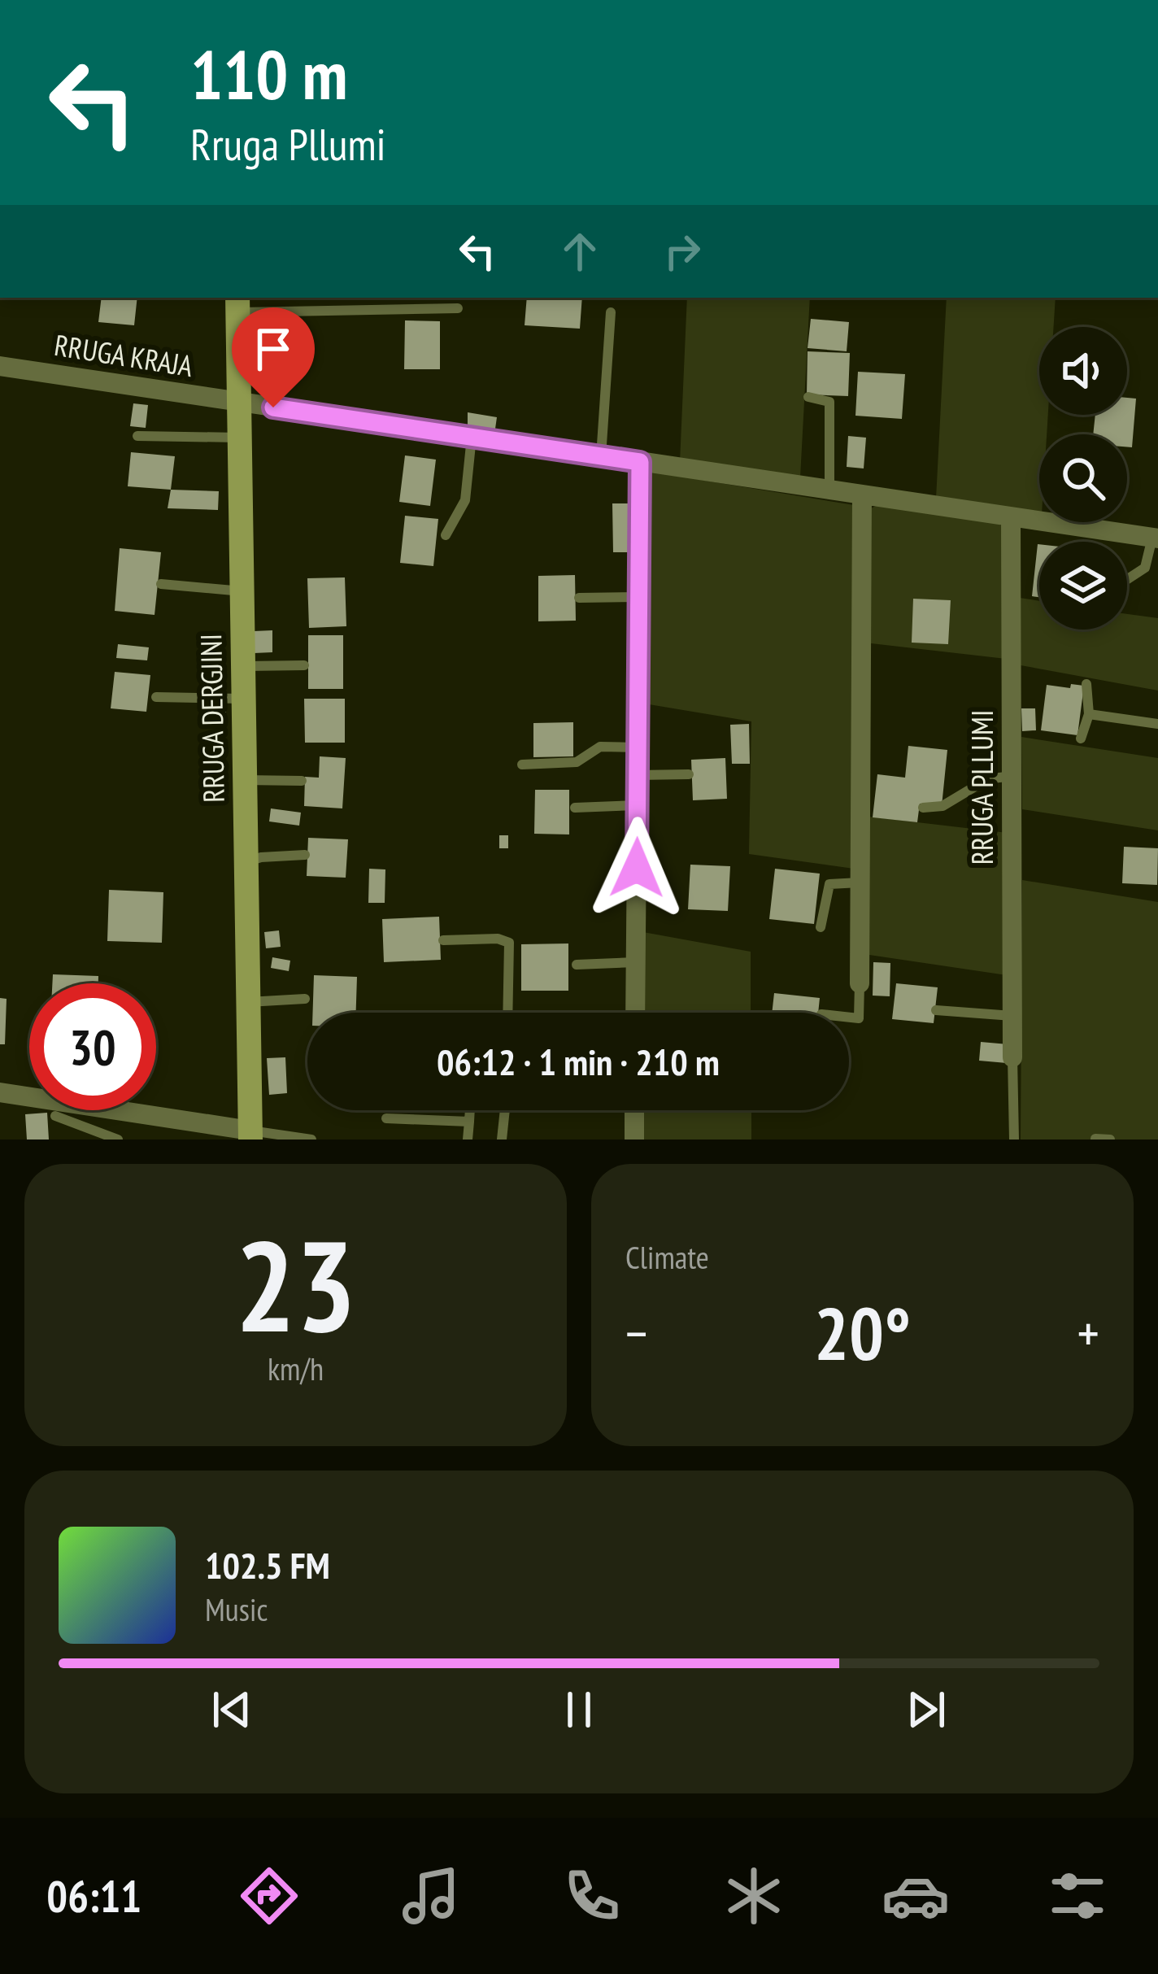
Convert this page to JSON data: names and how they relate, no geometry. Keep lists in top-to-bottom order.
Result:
{
  "streets": {
    "street": ["RRUGA KRAJA", "RRUGA DERGJINI", "RRUGA PLLUMI"]
  },
  "crossings": [
    ["RRUGA KRAJA", "RRUGA DERGJINI"]
  ],
  "page": {
    "turn": ["110 m", "Rruga Pllumi"],
    "limit": "30",
    "trip": "06:12 · 1 min · 210 m",
    "tile": [
      ["23", "km/h"],
      "Climate"
    ],
    "heat": ["−", "20°", "+"],
    "song": ["102.5 FM", "Music"],
    "tabs": "06:11"
  }
}
